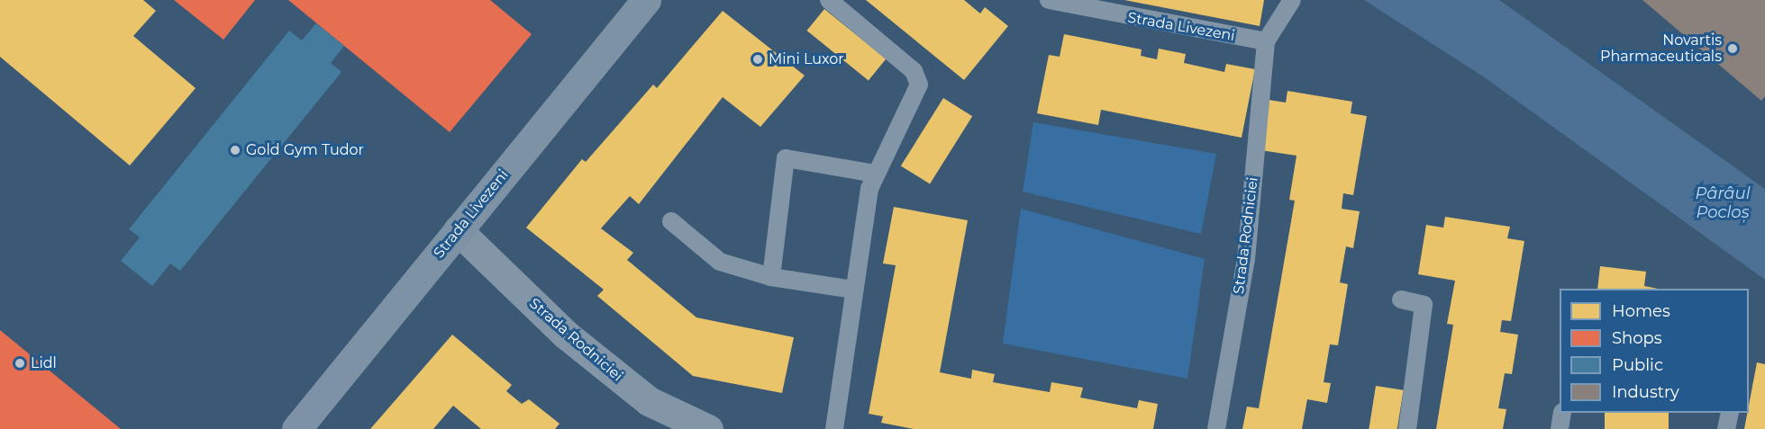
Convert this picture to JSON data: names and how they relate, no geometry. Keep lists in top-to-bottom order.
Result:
{
  "streets": {
    "main road": ["Strada Livezeni"],
    "street": ["Strada Rodniciei"]
  },
  "crossings": [
    ["Strada Livezeni", "Strada Rodniciei"]
  ],
  "water": ["Pârâul Pocloș"],
  "places": [
    "Novartis Pharmaceuticals",
    "Mini Luxor",
    "Gold Gym Tudor",
    "Lidl"
  ],
  "legend": [
    "Homes",
    "Shops",
    "Public",
    "Industry"
  ]
}
